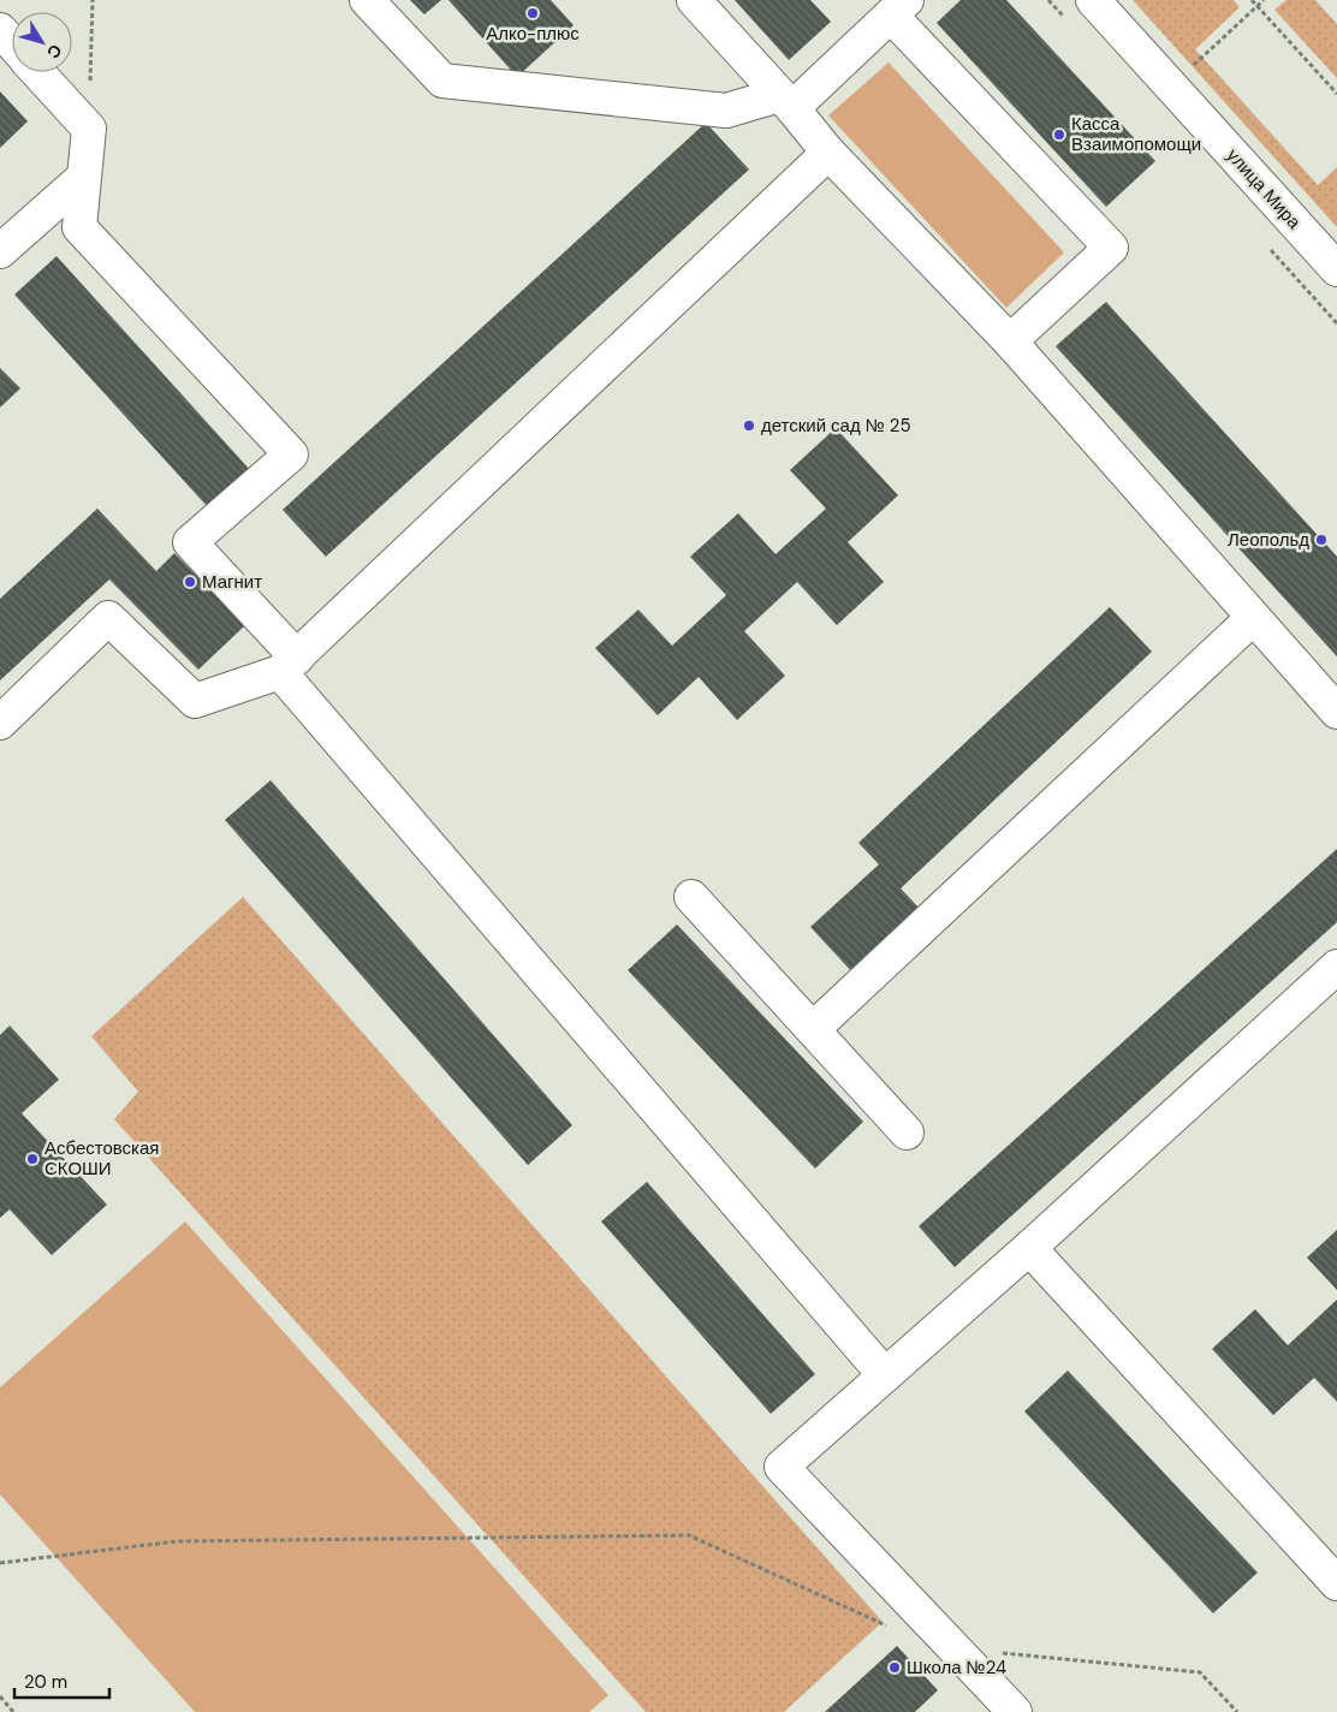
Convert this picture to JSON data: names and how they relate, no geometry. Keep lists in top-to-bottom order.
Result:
{
  "streets": {
    "street": ["улица Мира"]
  },
  "places": [
    "Алко-плюс",
    "Касса Взаимопомощи",
    "детский сад № 25",
    "Леопольд",
    "Магнит",
    "Асбестовская СКОШИ",
    "Школа №24"
  ],
  "scale_bar": "20 m",
  "north": "bottom right"
}
